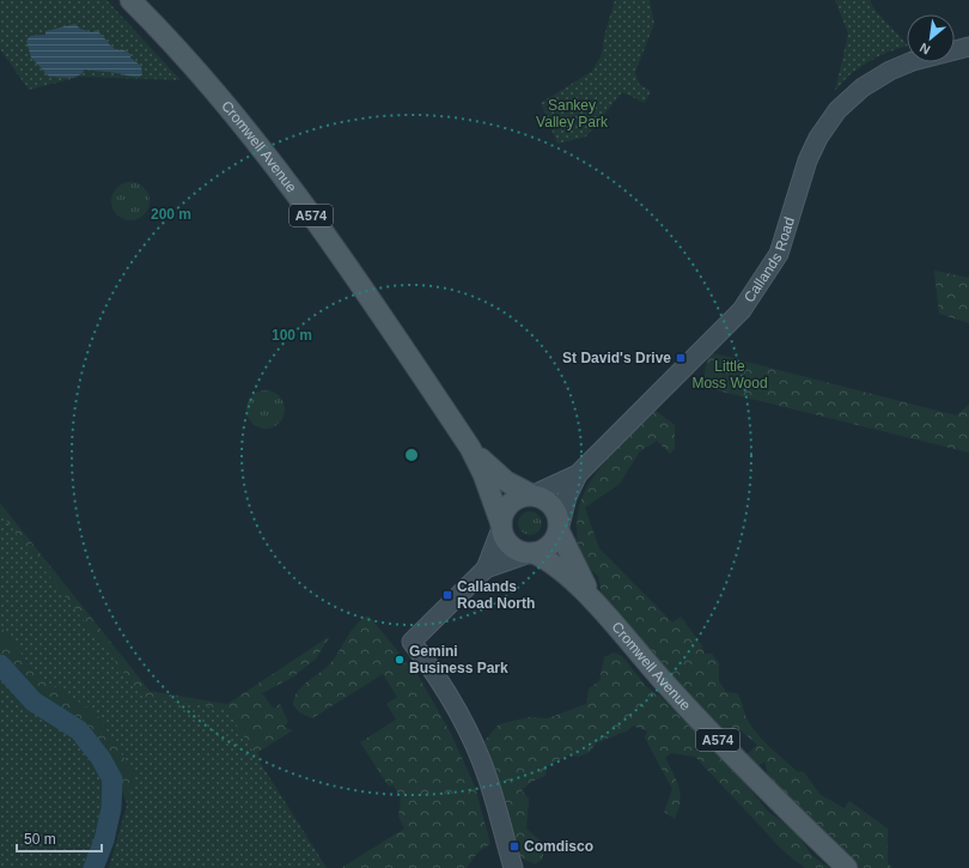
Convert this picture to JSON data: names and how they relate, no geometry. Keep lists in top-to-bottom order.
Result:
{
  "streets": {
    "main road": ["Cromwell Avenue", "A574"],
    "street": ["Callands Road"]
  },
  "crossings": [
    ["Cromwell Avenue", "A574"],
    ["Cromwell Avenue", "Callands Road"],
    ["A574", "Callands Road"]
  ],
  "parks": ["Sankey Valley Park", "Little Moss Wood"],
  "places": {
    "transit": ["St David's Drive", "Callands Road North", "Comdisco"],
    "other": ["Gemini Business Park"]
  },
  "scale_bar": "50 m",
  "north": "bottom left",
  "rings": ["200 m", "100 m"]
}
